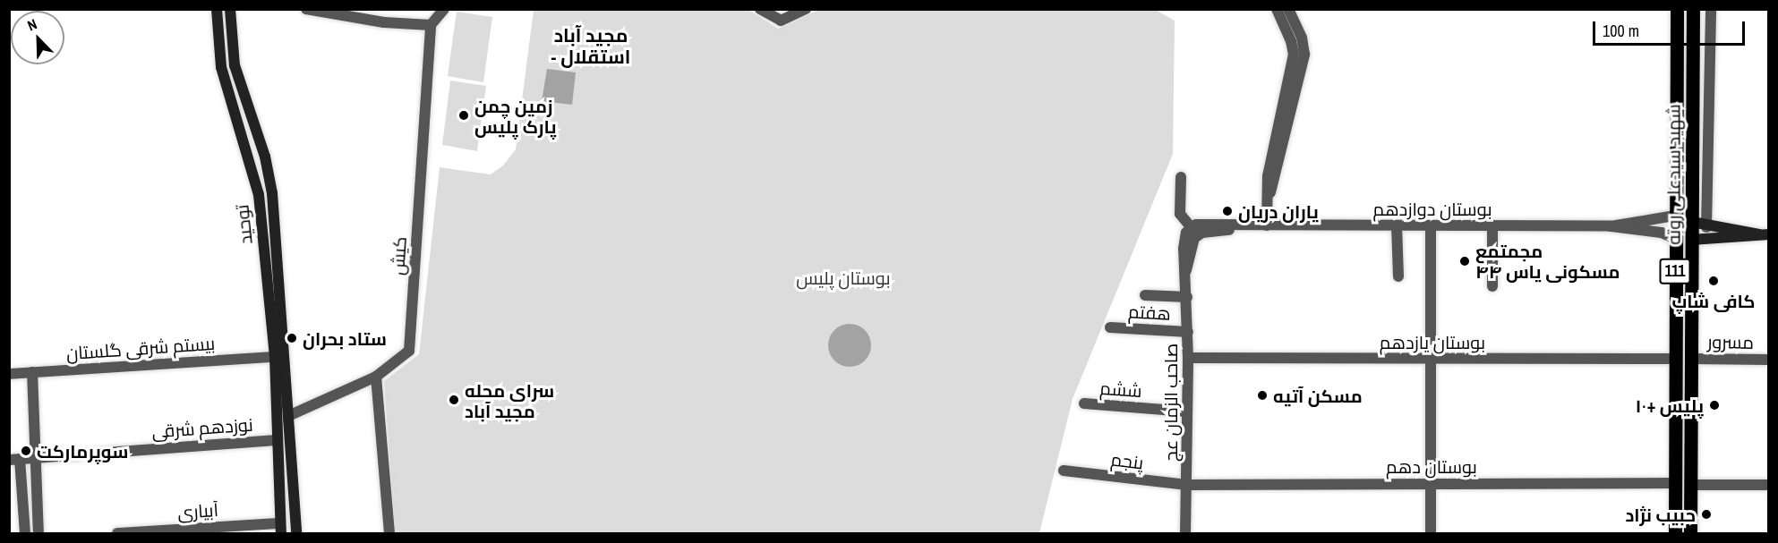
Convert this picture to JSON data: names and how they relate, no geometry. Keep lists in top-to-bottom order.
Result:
{
  "streets": {
    "main road": ["شهید سیدعلی روته", "توحید", "111"],
    "street": [
      "بوستان دوازدهم",
      "کیش",
      "هفتم",
      "بوستان یازدهم",
      "مسرور",
      "بیستم شرقی گلستان",
      "ششم",
      "صاحب الزمان عج",
      "نوزدهم شرقی",
      "پنجم",
      "بوستان دهم",
      "آبیاری"
    ]
  },
  "crossings": [
    ["شهید سیدعلی روته", "بوستان دوازدهم"],
    ["شهید سیدعلی روته", "بوستان یازدهم"],
    ["شهید سیدعلی روته", "مسرور"],
    ["شهید سیدعلی روته", "بوستان دهم"],
    ["بوستان دوازدهم", "صاحب الزمان عج"],
    ["توحید", "کیش"],
    ["توحید", "بیستم شرقی گلستان"],
    ["توحید", "نوزدهم شرقی"],
    ["توحید", "آبیاری"],
    ["هفتم", "صاحب الزمان عج"],
    ["بوستان یازدهم", "صاحب الزمان عج"],
    ["ششم", "صاحب الزمان عج"],
    ["صاحب الزمان عج", "پنجم"],
    ["صاحب الزمان عج", "بوستان دهم"],
    ["پنجم", "بوستان دهم"]
  ],
  "districts": ["مجید آباد - استقلال"],
  "parks": ["بوستان پلیس"],
  "places": [
    "زمین چمن پارک پلیس",
    "یاران دریان",
    "مجمتمع مسکونی یاس ۴۴",
    "کافی شاپ",
    "ستاد بحران",
    "مسکن آتیه",
    "سرای محله مجید آباد",
    "پلیس +۱۰",
    "سوپرمارکت",
    "حبیب نژاد"
  ],
  "scale_bar": "100 m",
  "north": "top left"
}
